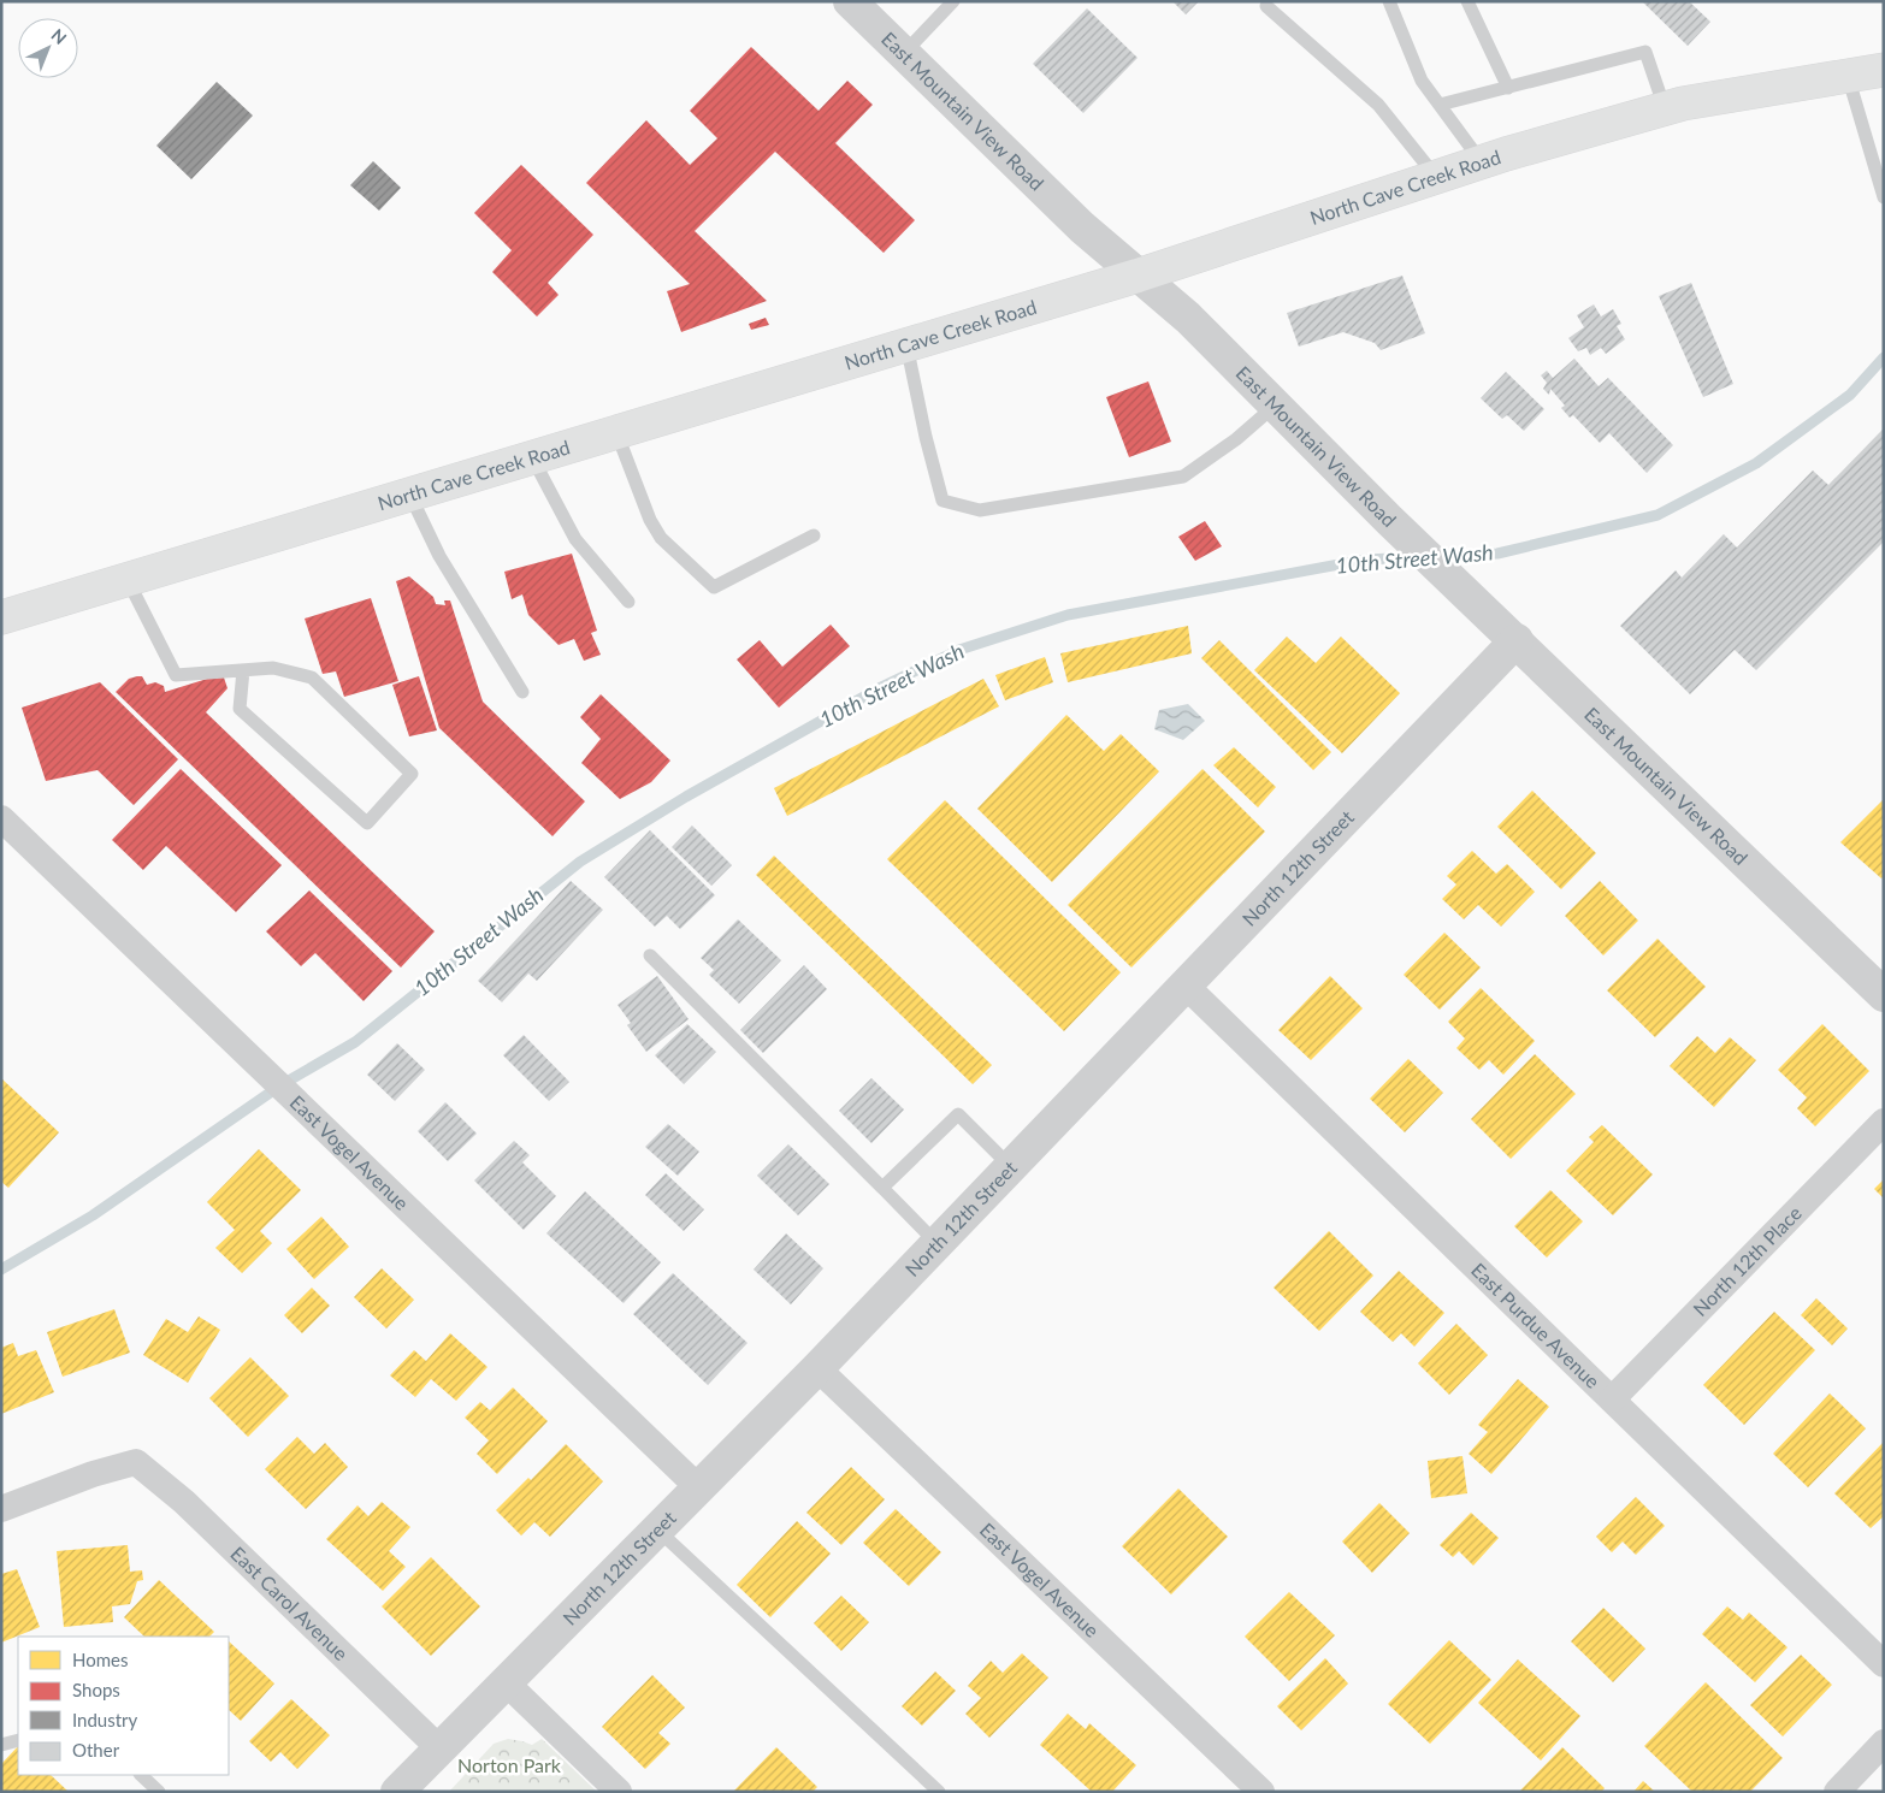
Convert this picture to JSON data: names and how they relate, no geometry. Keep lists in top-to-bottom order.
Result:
{
  "streets": {
    "main road": ["North Cave Creek Road"],
    "street": [
      "East Mountain View Road",
      "North 12th Street",
      "East Vogel Avenue",
      "North 12th Place",
      "East Purdue Avenue",
      "East Carol Avenue"
    ]
  },
  "crossings": [
    ["East Mountain View Road", "North Cave Creek Road"],
    ["East Mountain View Road", "North 12th Street"],
    ["North 12th Street", "East Vogel Avenue"],
    ["North 12th Street", "East Purdue Avenue"],
    ["North 12th Street", "East Carol Avenue"],
    ["North 12th Place", "East Purdue Avenue"]
  ],
  "water": ["10th Street Wash"],
  "parks": ["Norton Park"],
  "legend": [
    "Homes",
    "Shops",
    "Industry",
    "Other"
  ],
  "north": "top right"
}
